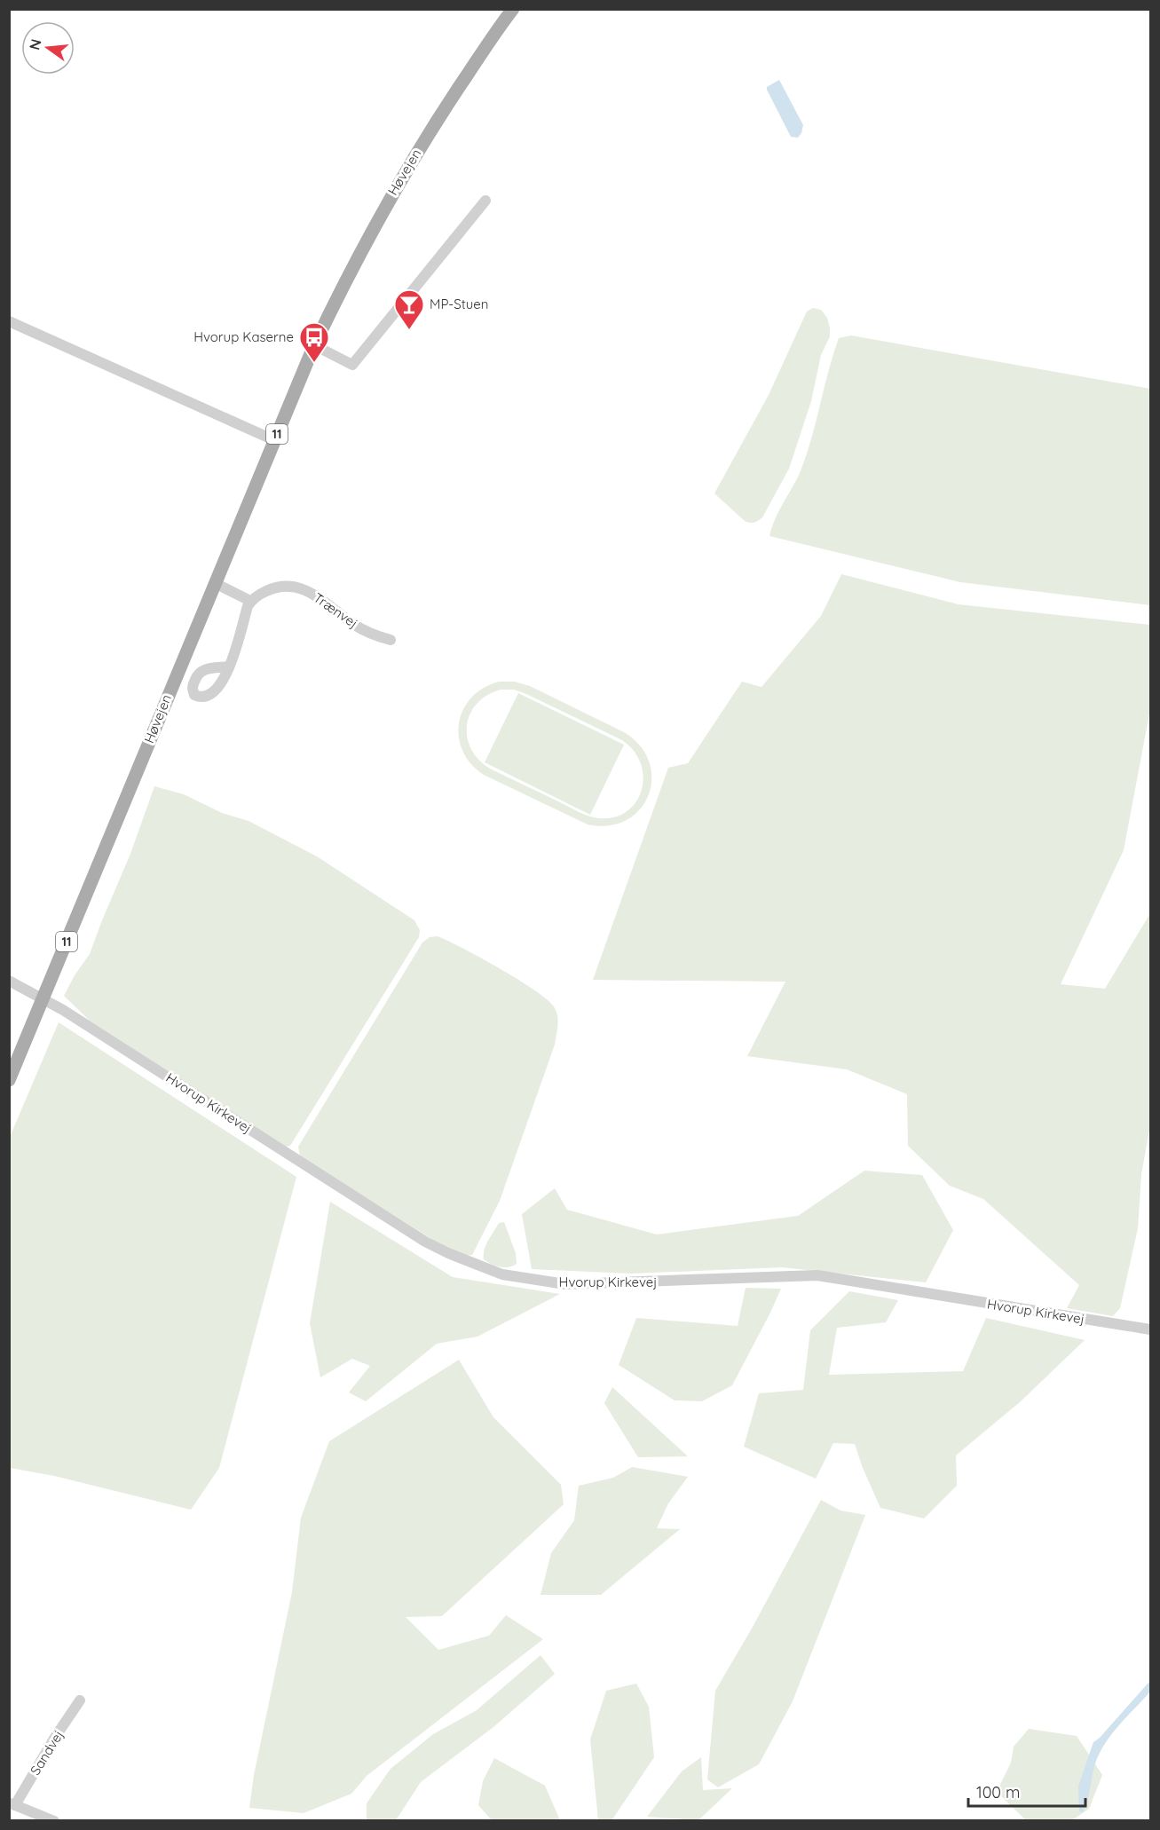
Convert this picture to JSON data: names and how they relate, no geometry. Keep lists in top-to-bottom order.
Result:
{
  "streets": {
    "main road": ["Høvejen", "11"],
    "street": ["Trænvej", "Hvorup Kirkevej", "Sandvej"]
  },
  "crossings": [
    ["Høvejen", "Hvorup Kirkevej"]
  ],
  "places": {
    "bar": ["MP-Stuen"],
    "bus stop": ["Hvorup Kaserne"]
  },
  "scale_bar": "100 m",
  "north": "left"
}
